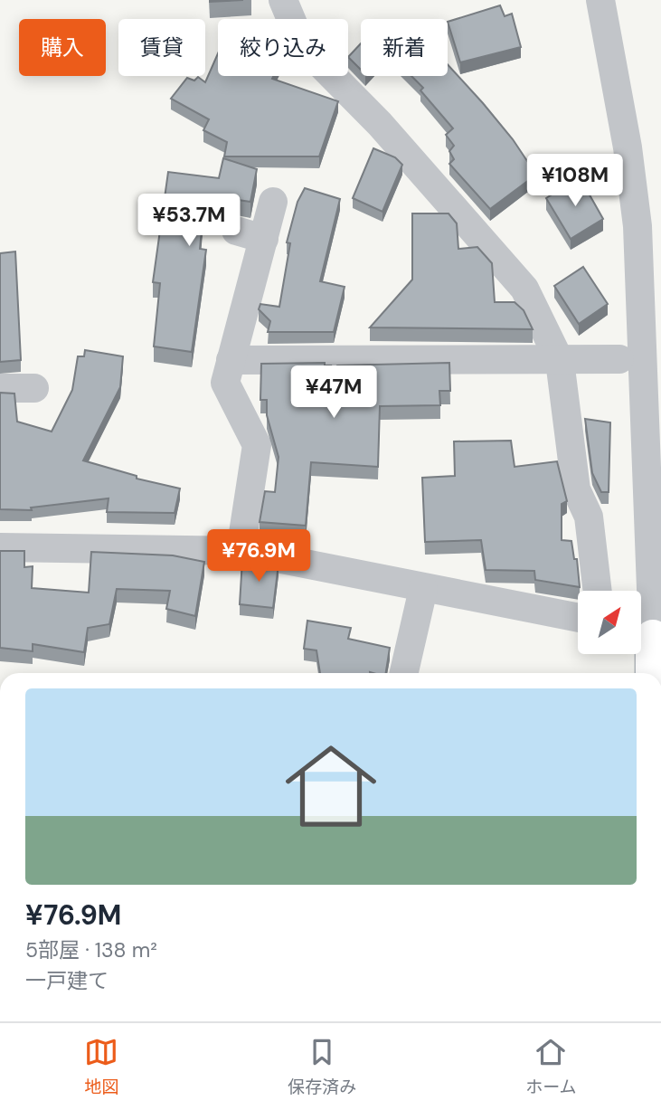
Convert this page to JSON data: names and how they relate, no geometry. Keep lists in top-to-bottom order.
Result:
{
  "north": "top right",
  "page": {
    "chip": [
      "購入",
      "賃貸",
      "絞り込み",
      "新着"
    ],
    "price": [
      "¥108M",
      "¥53.7M",
      "¥47M",
      "¥76.9M"
    ],
    "list": [
      {
        "name": "¥76.9M",
        "note": "5部屋 · 138 m² · 一戸建て"
      }
    ],
    "tabs": ["地図", "保存済み", "ホーム"]
  }
}
